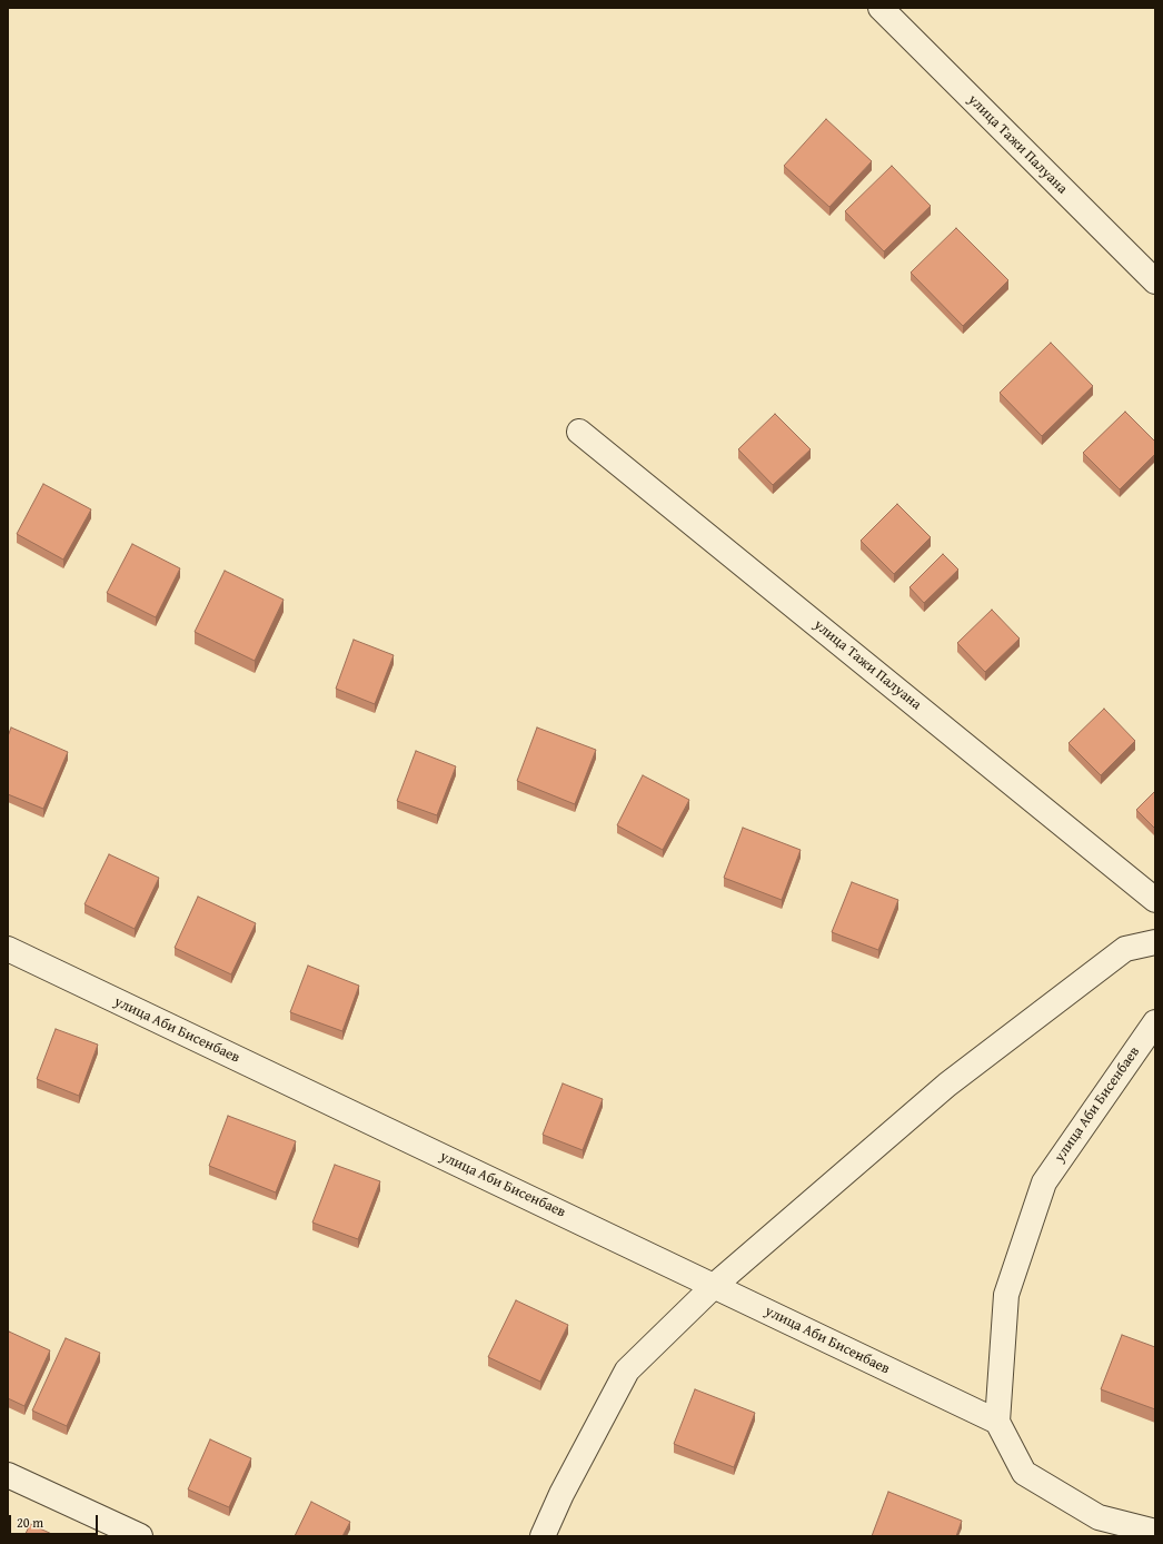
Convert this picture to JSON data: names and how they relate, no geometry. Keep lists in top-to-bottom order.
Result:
{
  "streets": {
    "street": ["улица Тажи Палуана", "улица Аби Бисенбаев"]
  },
  "scale_bar": "20 m"
}
